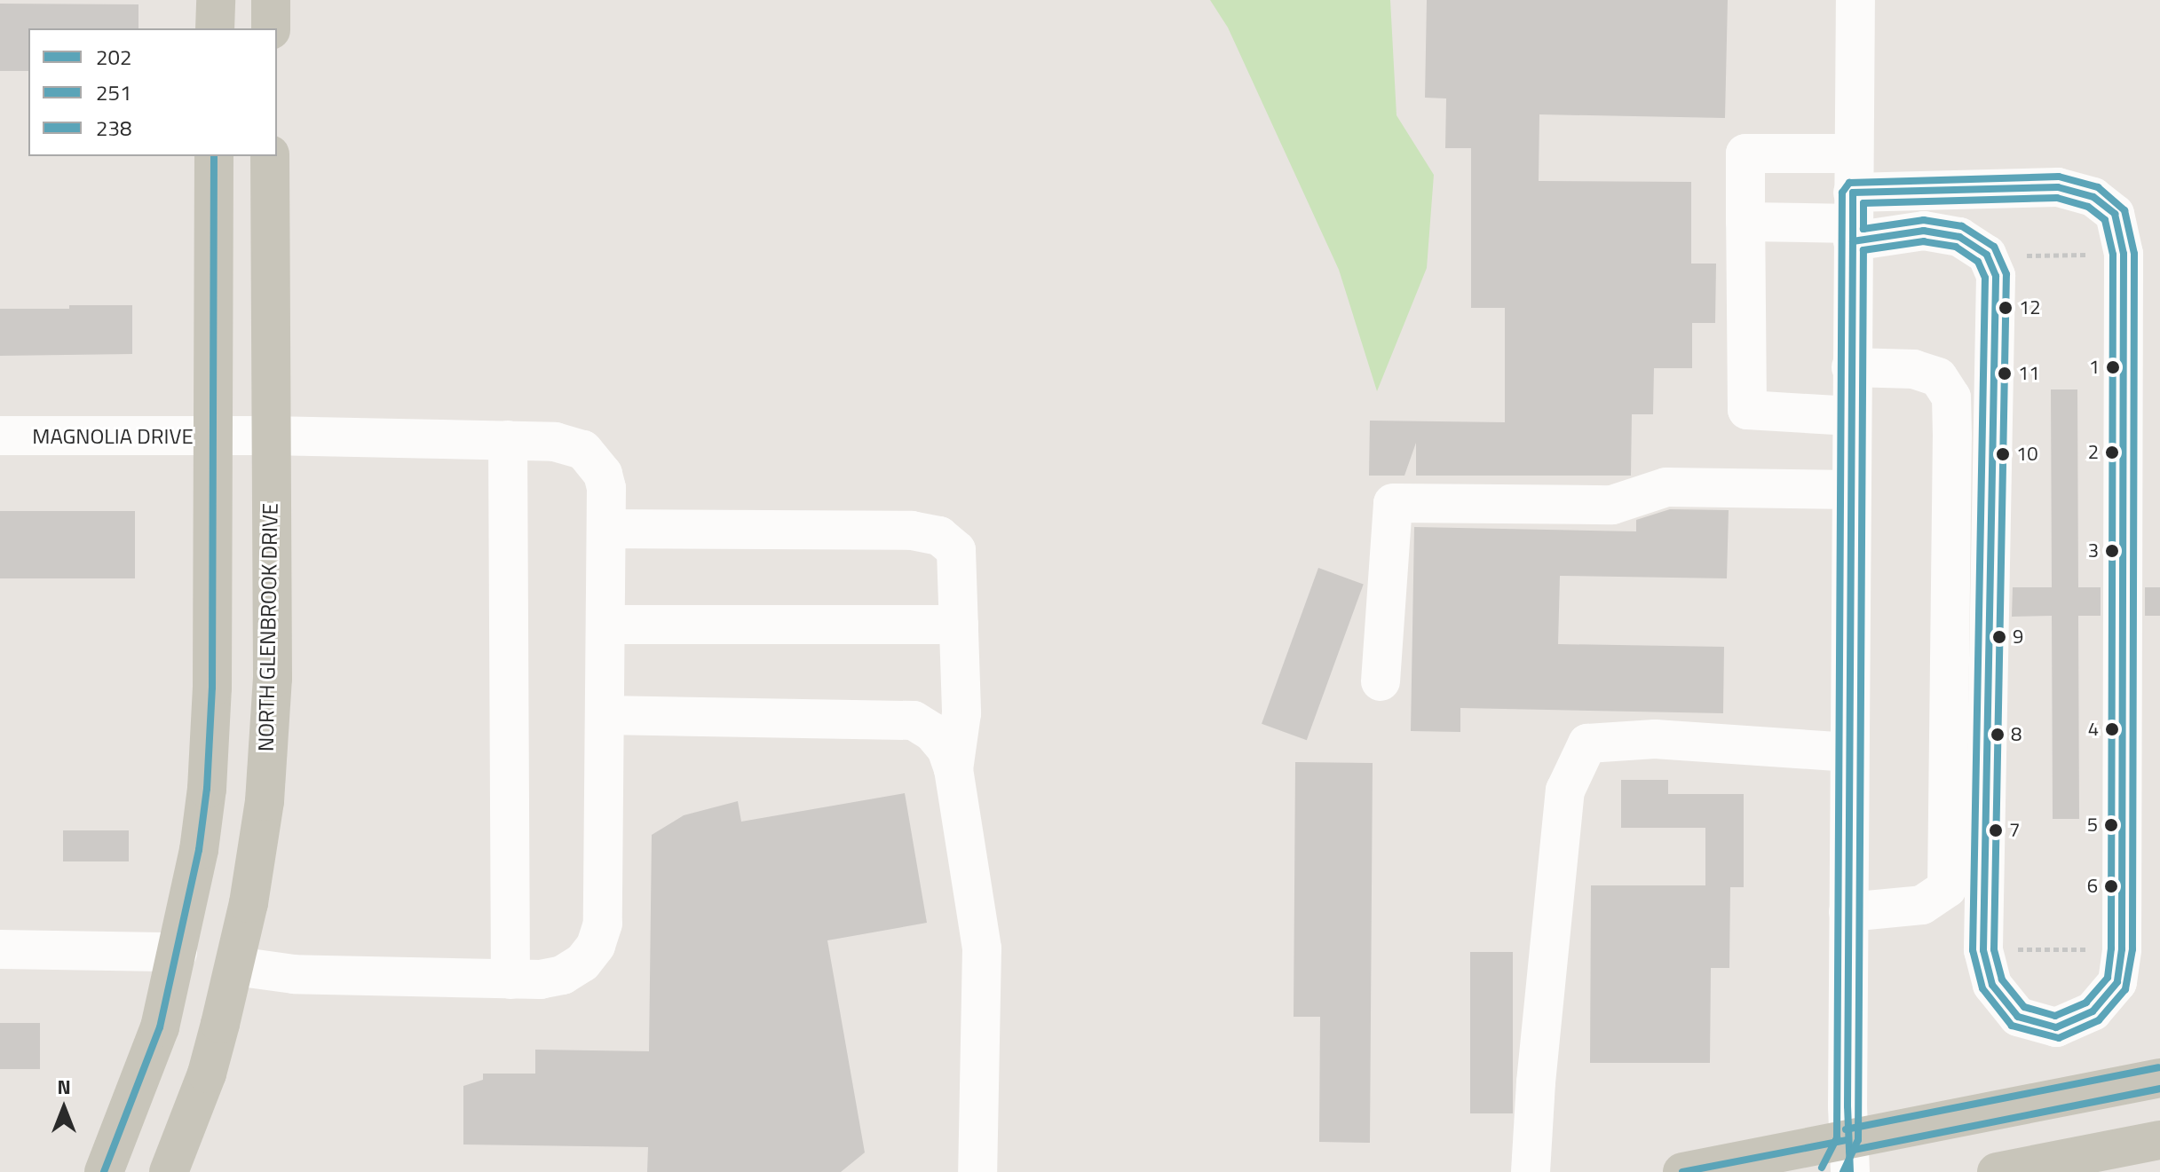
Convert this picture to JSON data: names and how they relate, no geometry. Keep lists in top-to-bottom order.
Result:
{
  "streets": {
    "main road": ["NORTH GLENBROOK DRIVE"],
    "street": ["MAGNOLIA DRIVE"]
  },
  "crossings": [
    ["MAGNOLIA DRIVE", "NORTH GLENBROOK DRIVE"]
  ],
  "places": [
    "12",
    "1",
    "11",
    "2",
    "10",
    "3",
    "9",
    "4",
    "8",
    "5",
    "7",
    "6"
  ],
  "lines": ["transit line 202", "transit line 238", "transit line 251"],
  "legend": ["202", "251", "238"],
  "north": "top"
}
